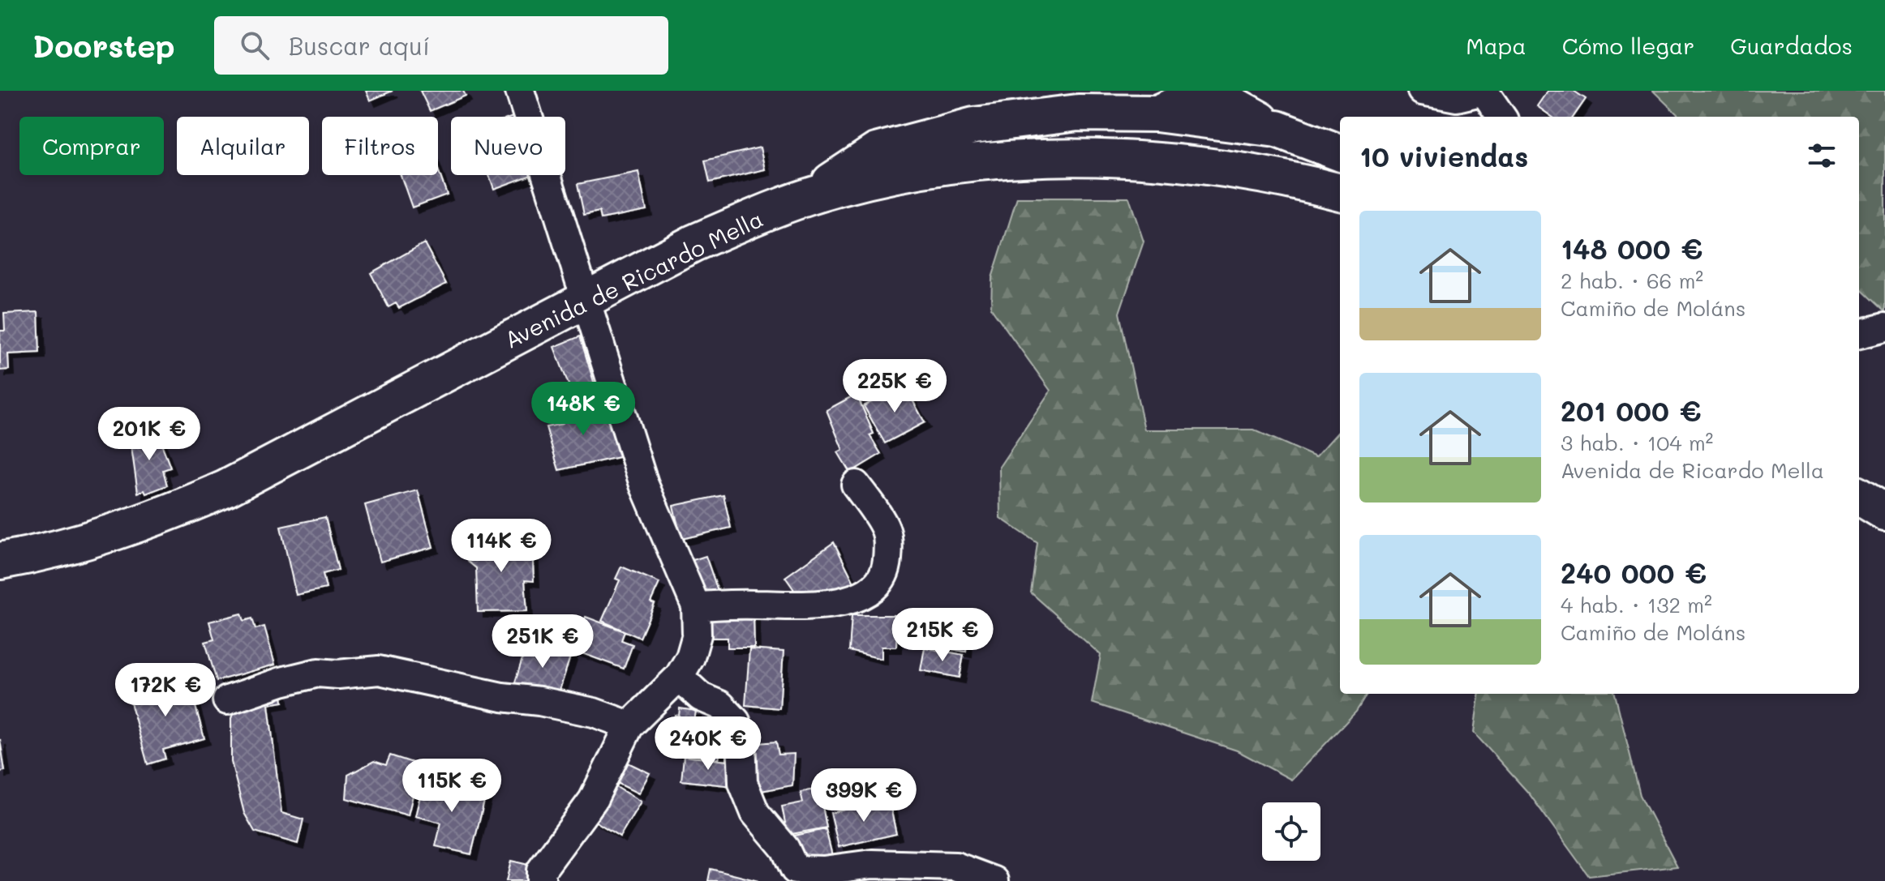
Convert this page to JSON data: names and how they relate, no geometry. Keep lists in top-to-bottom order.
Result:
{
  "streets": {
    "main road": ["Avenida de Ricardo Mella"]
  },
  "page": {
    "header": "Doorstep",
    "search": "Buscar aquí",
    "nav": ["Mapa", "Cómo llegar", "Guardados"],
    "chip": [
      "Comprar",
      "Alquilar",
      "Filtros",
      "Nuevo"
    ],
    "heading": "10 viviendas",
    "list": [
      {
        "name": "148 000 €",
        "note": "2 hab. · 66 m² · Camiño de Moláns"
      },
      {
        "name": "201 000 €",
        "note": "3 hab. · 104 m² · Avenida de Ricardo Mella"
      },
      {
        "name": "240 000 €",
        "note": "4 hab. · 132 m² · Camiño de Moláns"
      }
    ],
    "price": [
      "225K €",
      "148K €",
      "201K €",
      "114K €",
      "215K €",
      "251K €",
      "172K €",
      "240K €",
      "115K €",
      "399K €"
    ]
  }
}
